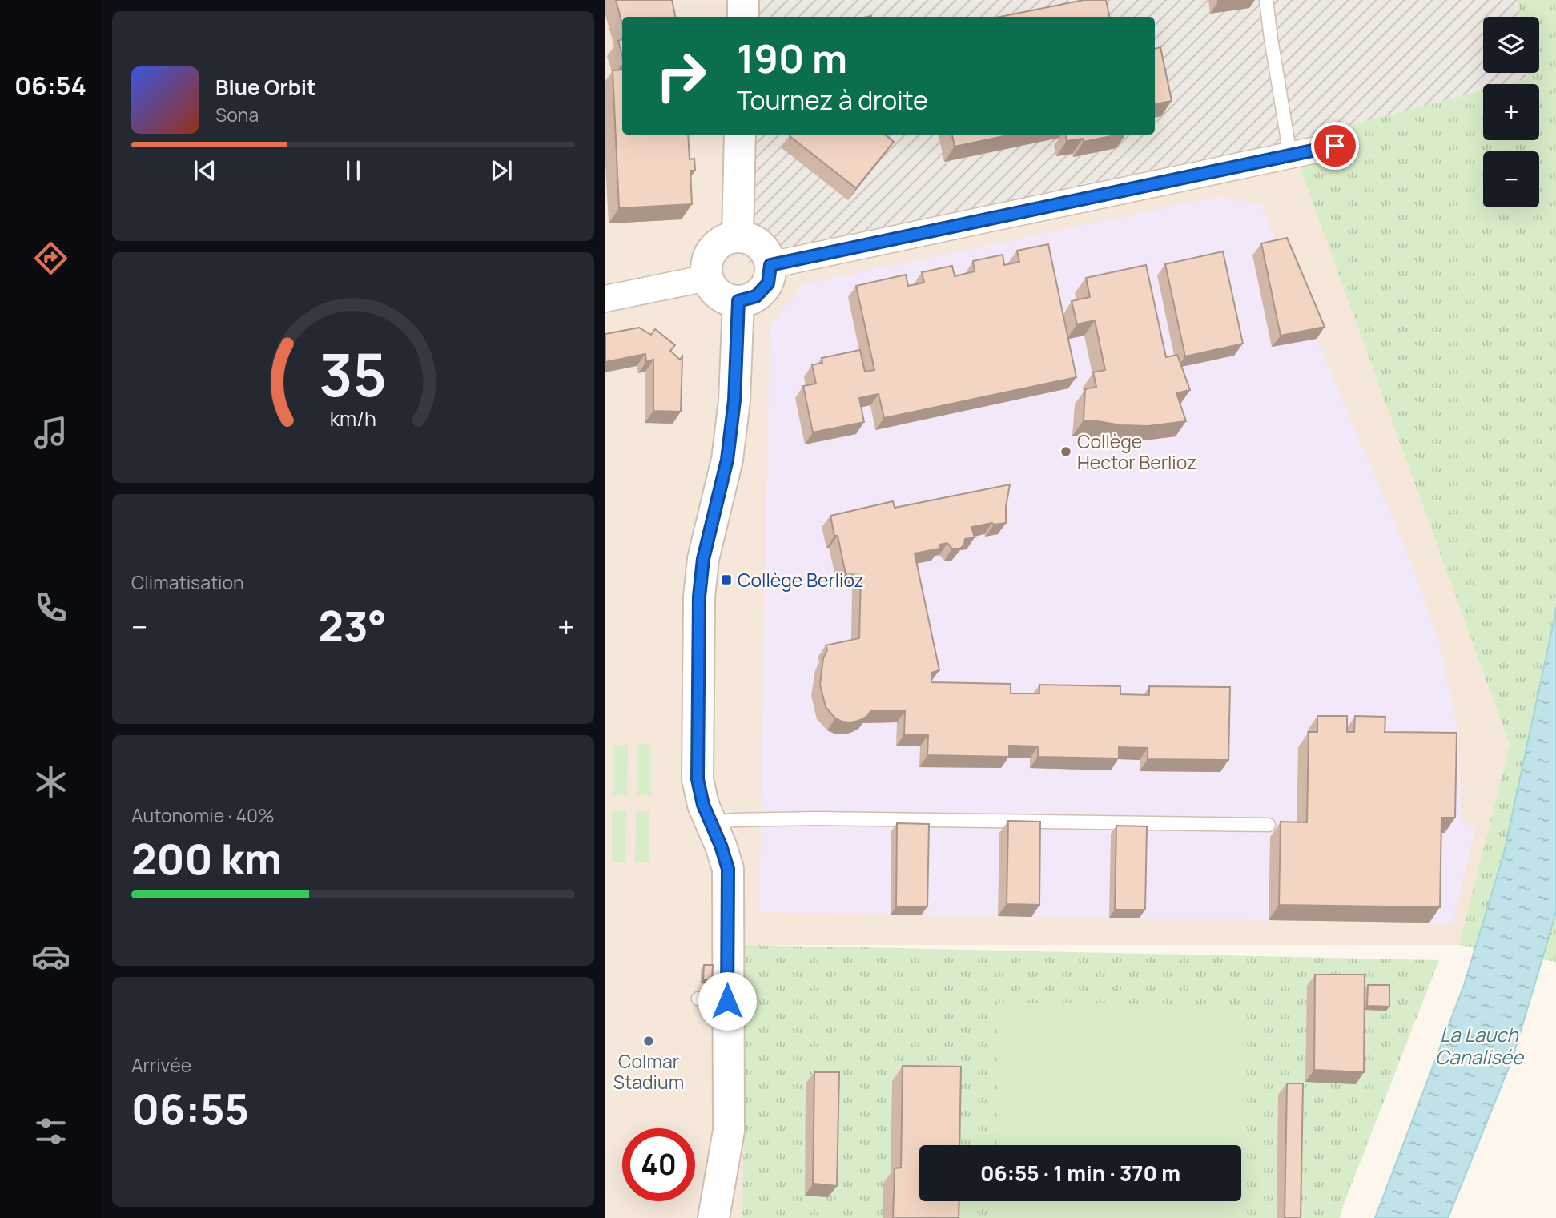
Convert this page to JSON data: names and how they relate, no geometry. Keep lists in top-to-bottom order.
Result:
{
  "water": ["La Lauch Canalisée"],
  "places": {
    "other": ["Collège Hector Berlioz", "Colmar Stadium"],
    "transit": ["Collège Berlioz"]
  },
  "page": {
    "tabs": "06:54",
    "map_buttons": ["+", "−"],
    "turn": ["190 m", "Tournez à droite"],
    "song": ["Blue Orbit", "Sona"],
    "tile": [
      "Climatisation",
      ["Autonomie · 40%", "200 km"],
      ["Arrivée", "06:55"]
    ],
    "heat": ["−", "23°", "+"],
    "limit": "40",
    "trip": "06:55 · 1 min · 370 m",
    "gauge": ["35", "km/h"]
  }
}
